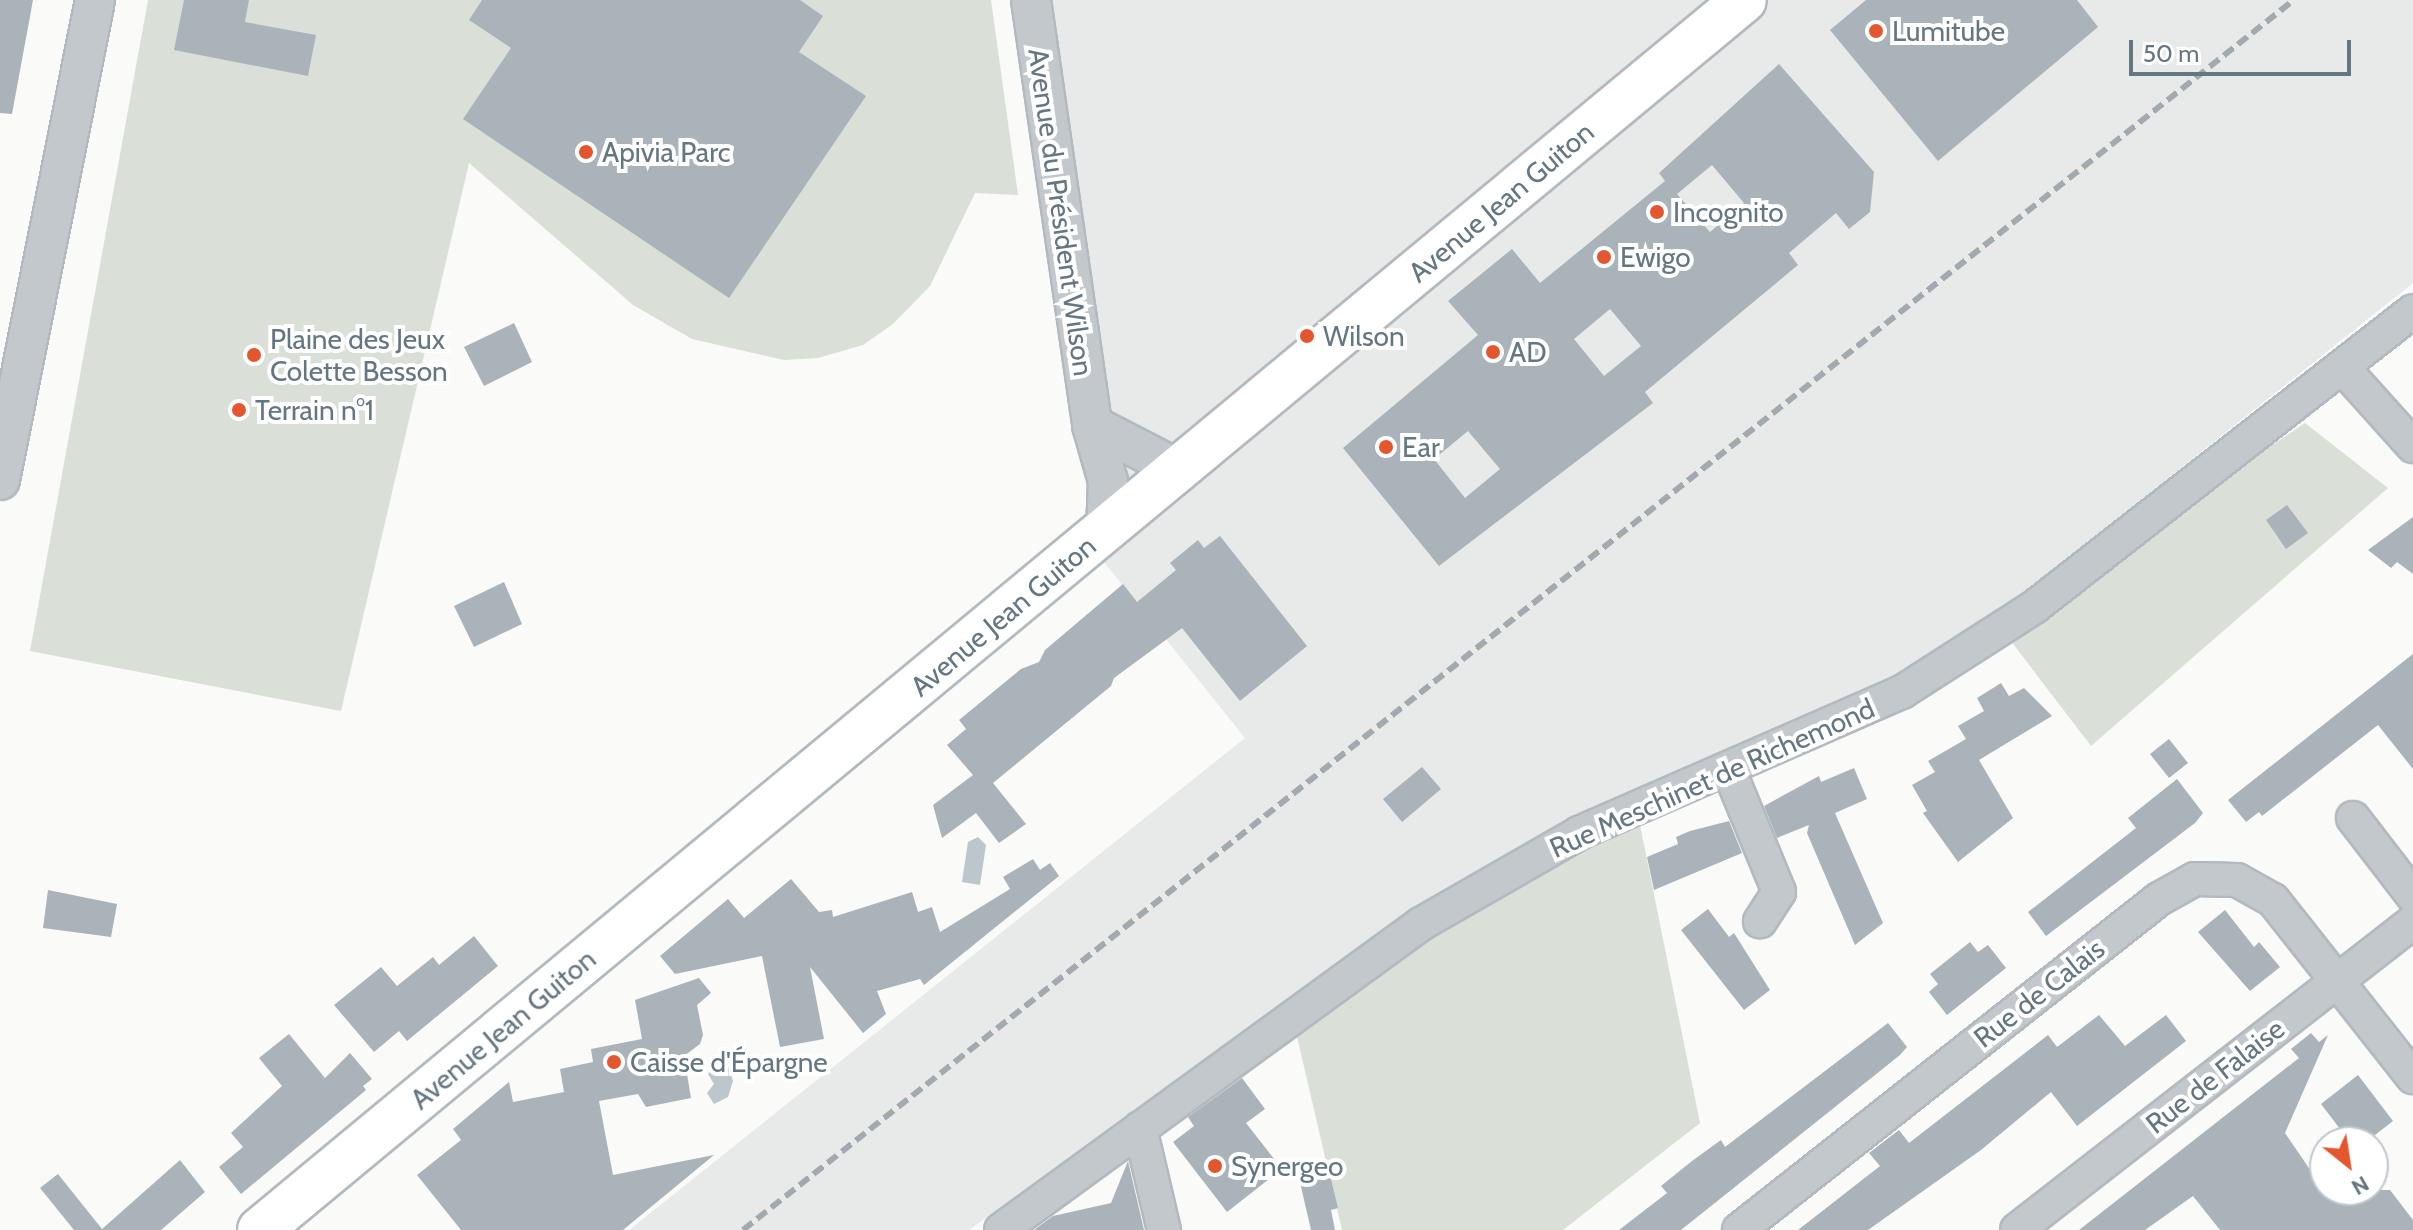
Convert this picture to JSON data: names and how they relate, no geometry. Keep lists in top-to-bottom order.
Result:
{
  "streets": {
    "main road": ["Avenue Jean Guiton"],
    "street": [
      "Avenue du Président Wilson",
      "Rue Meschinet de Richemond",
      "Rue de Calais",
      "Rue de Falaise"
    ]
  },
  "crossings": [
    ["Avenue Jean Guiton", "Avenue du Président Wilson"],
    ["Rue de Calais", "Rue de Falaise"]
  ],
  "places": [
    "Lumitube",
    "Apivia Parc",
    "Incognito",
    "Ewigo",
    "Wilson",
    "AD",
    "Plaine des Jeux Colette Besson",
    "Terrain n°1",
    "Ear",
    "Caisse d'Épargne",
    "Synergeo"
  ],
  "scale_bar": "50 m",
  "north": "bottom right"
}
